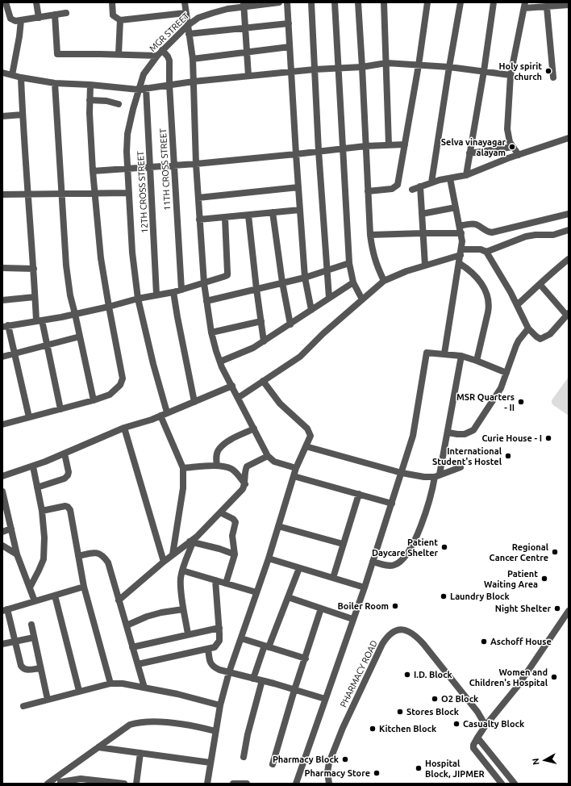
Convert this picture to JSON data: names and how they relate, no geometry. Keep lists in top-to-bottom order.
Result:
{
  "streets": {
    "street": [
      "MGR STREET",
      "11TH CROSS STREET",
      "12TH CROSS STREET",
      "PHARMACY ROAD"
    ]
  },
  "crossings": [
    ["MGR STREET", "11TH CROSS STREET"]
  ],
  "places": [
    "Holy spirit church",
    "Selva vinayagar alayam",
    "MSR Quarters - II",
    "Curie House - I",
    "International Student's Hostel",
    "Patient Daycare Shelter",
    "Regional Cancer Centre",
    "Patient Waiting Area",
    "Laundry Block",
    "Boiler Room",
    "Night Shelter",
    "Aschoff House",
    "I.D. Block",
    "Women and Children's Hospital",
    "O2 Block",
    "Stores Block",
    "Casualty Block",
    "Kitchen Block",
    "Pharmacy Block",
    "Hospital Block, JIPMER",
    "Pharmacy Store"
  ],
  "north": "left"
}
